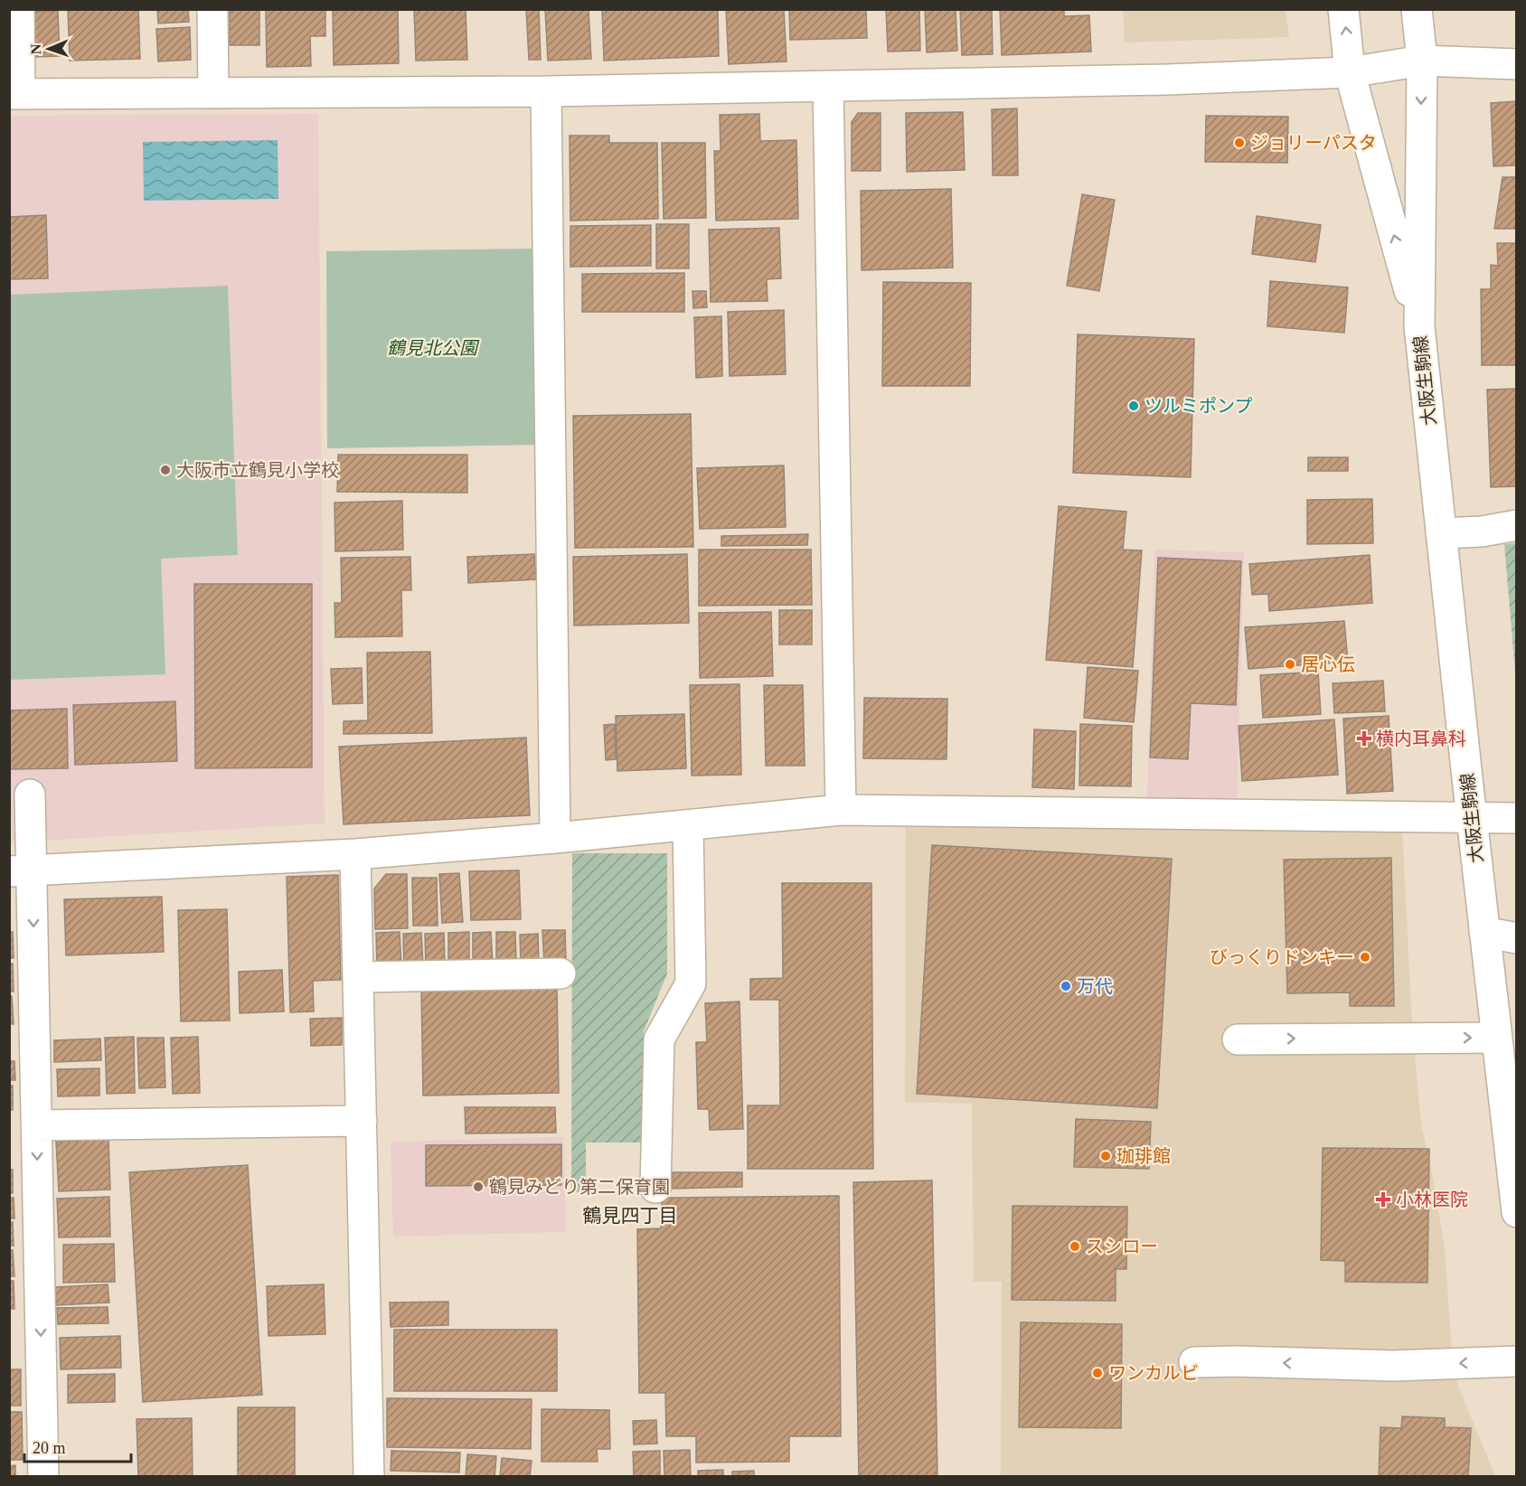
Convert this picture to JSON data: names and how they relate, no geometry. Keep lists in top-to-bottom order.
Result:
{
  "streets": {
    "street": ["大阪生駒線"]
  },
  "districts": ["鶴見四丁目"],
  "parks": ["鶴見北公園"],
  "places": {
    "other": [
      "ジョリーパスタ",
      "ツルミポンプ",
      "大阪市立鶴見小学校",
      "居心伝",
      "びっくりドンキー",
      "万代",
      "珈琲館",
      "鶴見みどり第二保育園",
      "スシロー",
      "ワンカルビ"
    ],
    "health": ["横内耳鼻科", "小林医院"]
  },
  "scale_bar": "20 m",
  "north": "left"
}
